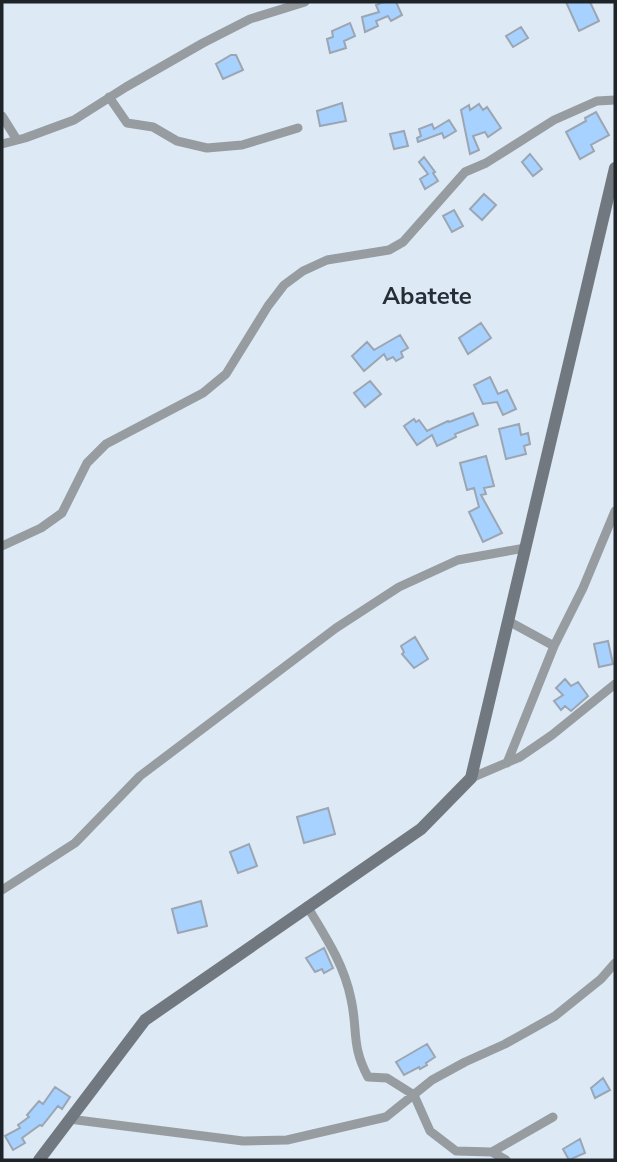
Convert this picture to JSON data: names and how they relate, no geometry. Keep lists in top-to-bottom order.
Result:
{
  "districts": ["Abatete"]
}
